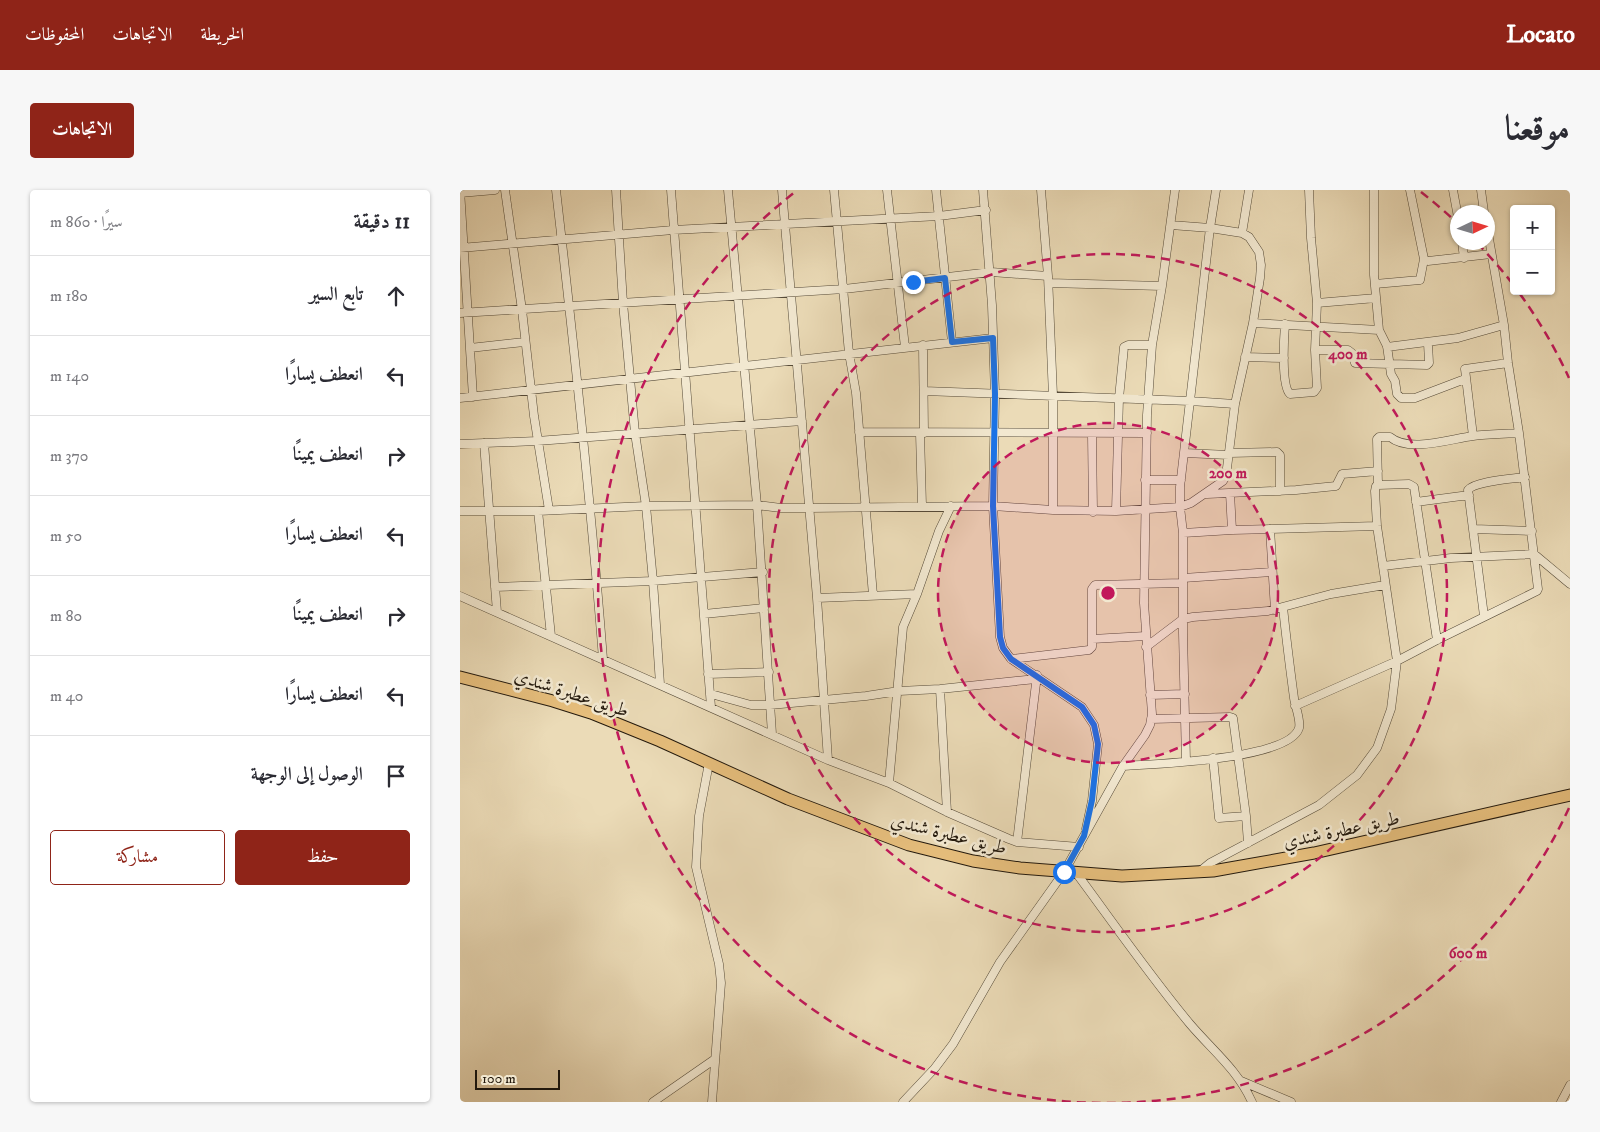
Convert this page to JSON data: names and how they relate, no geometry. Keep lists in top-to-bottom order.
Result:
{
  "streets": {
    "highway": ["طريق عطبرة شندي"]
  },
  "scale_bar": "100 m",
  "north": "right",
  "page": {
    "header": "Locato",
    "nav": ["الخريطة", "الاتجاهات", "المحفوظات"],
    "title": "موقعنا",
    "buttons": [
      "الاتجاهات",
      ["حفظ", "مشاركة"]
    ],
    "heading": ["11 دقيقة", "سيرًا · 860 m"],
    "map_buttons": ["+", "−"],
    "list": [
      ["تابع السير", "180 m"],
      ["انعطف يسارًا", "140 m"],
      ["انعطف يمينًا", "370 m"],
      ["انعطف يسارًا", "50 m"],
      ["انعطف يمينًا", "80 m"],
      ["انعطف يسارًا", "40 m"],
      "الوصول إلى الوجهة"
    ],
    "scale": "100 m"
  },
  "rings": ["400 m", "200 m", "600 m"]
}
